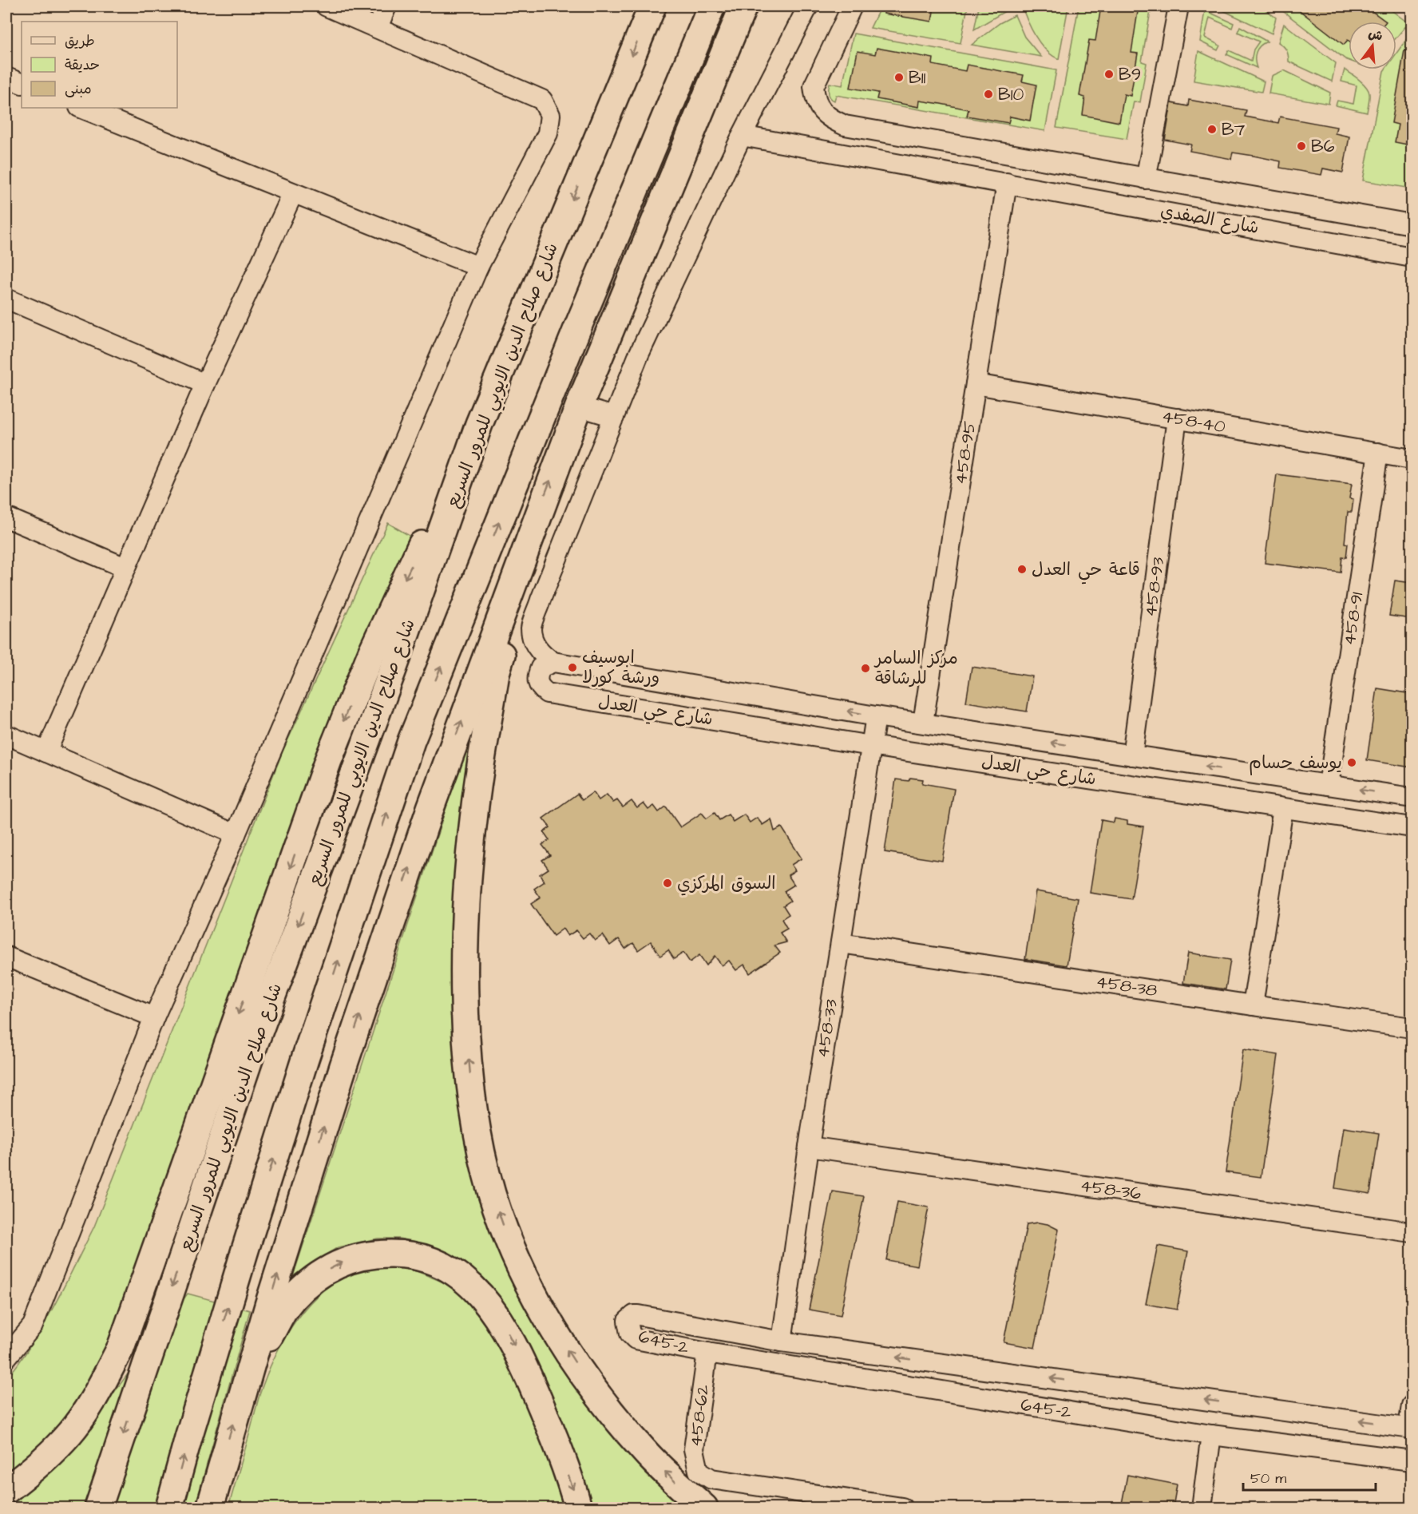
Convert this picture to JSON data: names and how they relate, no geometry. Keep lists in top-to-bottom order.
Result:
{
  "streets": {
    "highway": ["شارع صلاح الدين الايوبي للمرور السريع"],
    "street": [
      "شارع الصفدي",
      "458-40",
      "458-95",
      "458-93",
      "458-91",
      "شارع حي العدل",
      "458-38",
      "458-33",
      "458-36",
      "645-2",
      "458-62"
    ]
  },
  "crossings": [
    ["شارع الصفدي", "458-95"],
    ["458-40", "458-95"],
    ["458-40", "458-93"],
    ["458-40", "458-91"],
    ["458-95", "شارع حي العدل"],
    ["458-93", "شارع حي العدل"],
    ["458-91", "شارع حي العدل"],
    ["شارع حي العدل", "458-33"],
    ["458-38", "458-33"],
    ["458-33", "458-36"],
    ["458-33", "645-2"],
    ["645-2", "458-62"]
  ],
  "places": [
    "B9",
    "B11",
    "B10",
    "B7",
    "B6",
    "قاعة حي العدل",
    "ابوسيف ورشة كورلا",
    "مركز السامر للرشاقة",
    "يوسف حسام",
    "السوق المركزي"
  ],
  "legend": ["طريق", "حديقة", "مبنى"],
  "scale_bar": "50 m",
  "north": "top"
}
